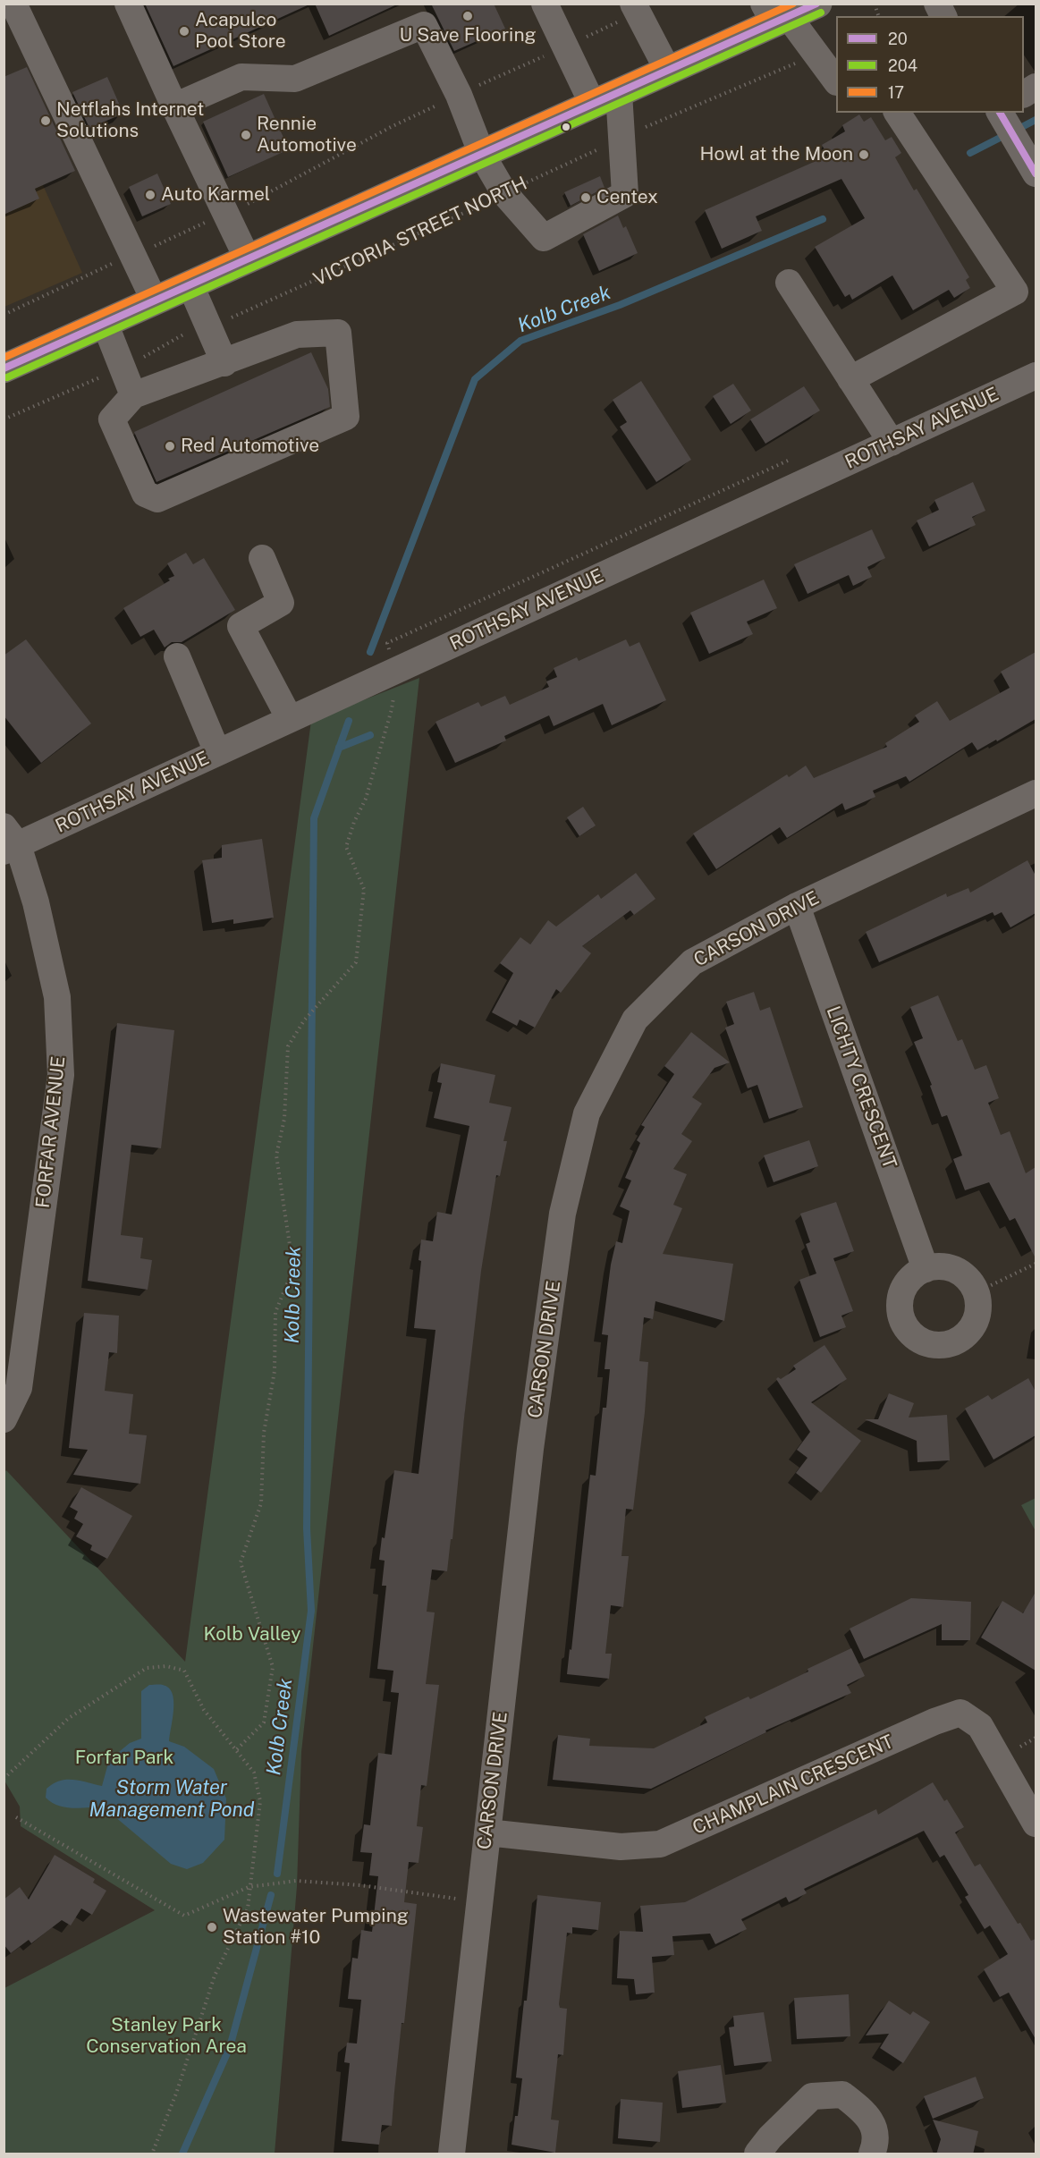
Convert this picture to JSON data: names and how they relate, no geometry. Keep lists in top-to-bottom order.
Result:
{
  "streets": {
    "street": [
      "ROTHSAY AVENUE",
      "CARSON DRIVE",
      "LICHTY CRESCENT",
      "FORFAR AVENUE",
      "CHAMPLAIN CRESCENT"
    ],
    "path": ["VICTORIA STREET NORTH"]
  },
  "crossings": [
    ["ROTHSAY AVENUE", "FORFAR AVENUE"],
    ["CARSON DRIVE", "LICHTY CRESCENT"],
    ["CARSON DRIVE", "CHAMPLAIN CRESCENT"]
  ],
  "water": ["Kolb Creek", "Storm Water Management Pond"],
  "parks": ["Kolb Valley", "Forfar Park", "Stanley Park Conservation Area"],
  "places": [
    "U Save Flooring",
    "Acapulco Pool Store",
    "Netflahs Internet Solutions",
    "Rennie Automotive",
    "Howl at the Moon",
    "Auto Karmel",
    "Centex",
    "Red Automotive",
    "Wastewater Pumping Station #10"
  ],
  "lines": ["transit line 20", "transit line 17", "transit line 204"],
  "legend": ["20", "204", "17"]
}
